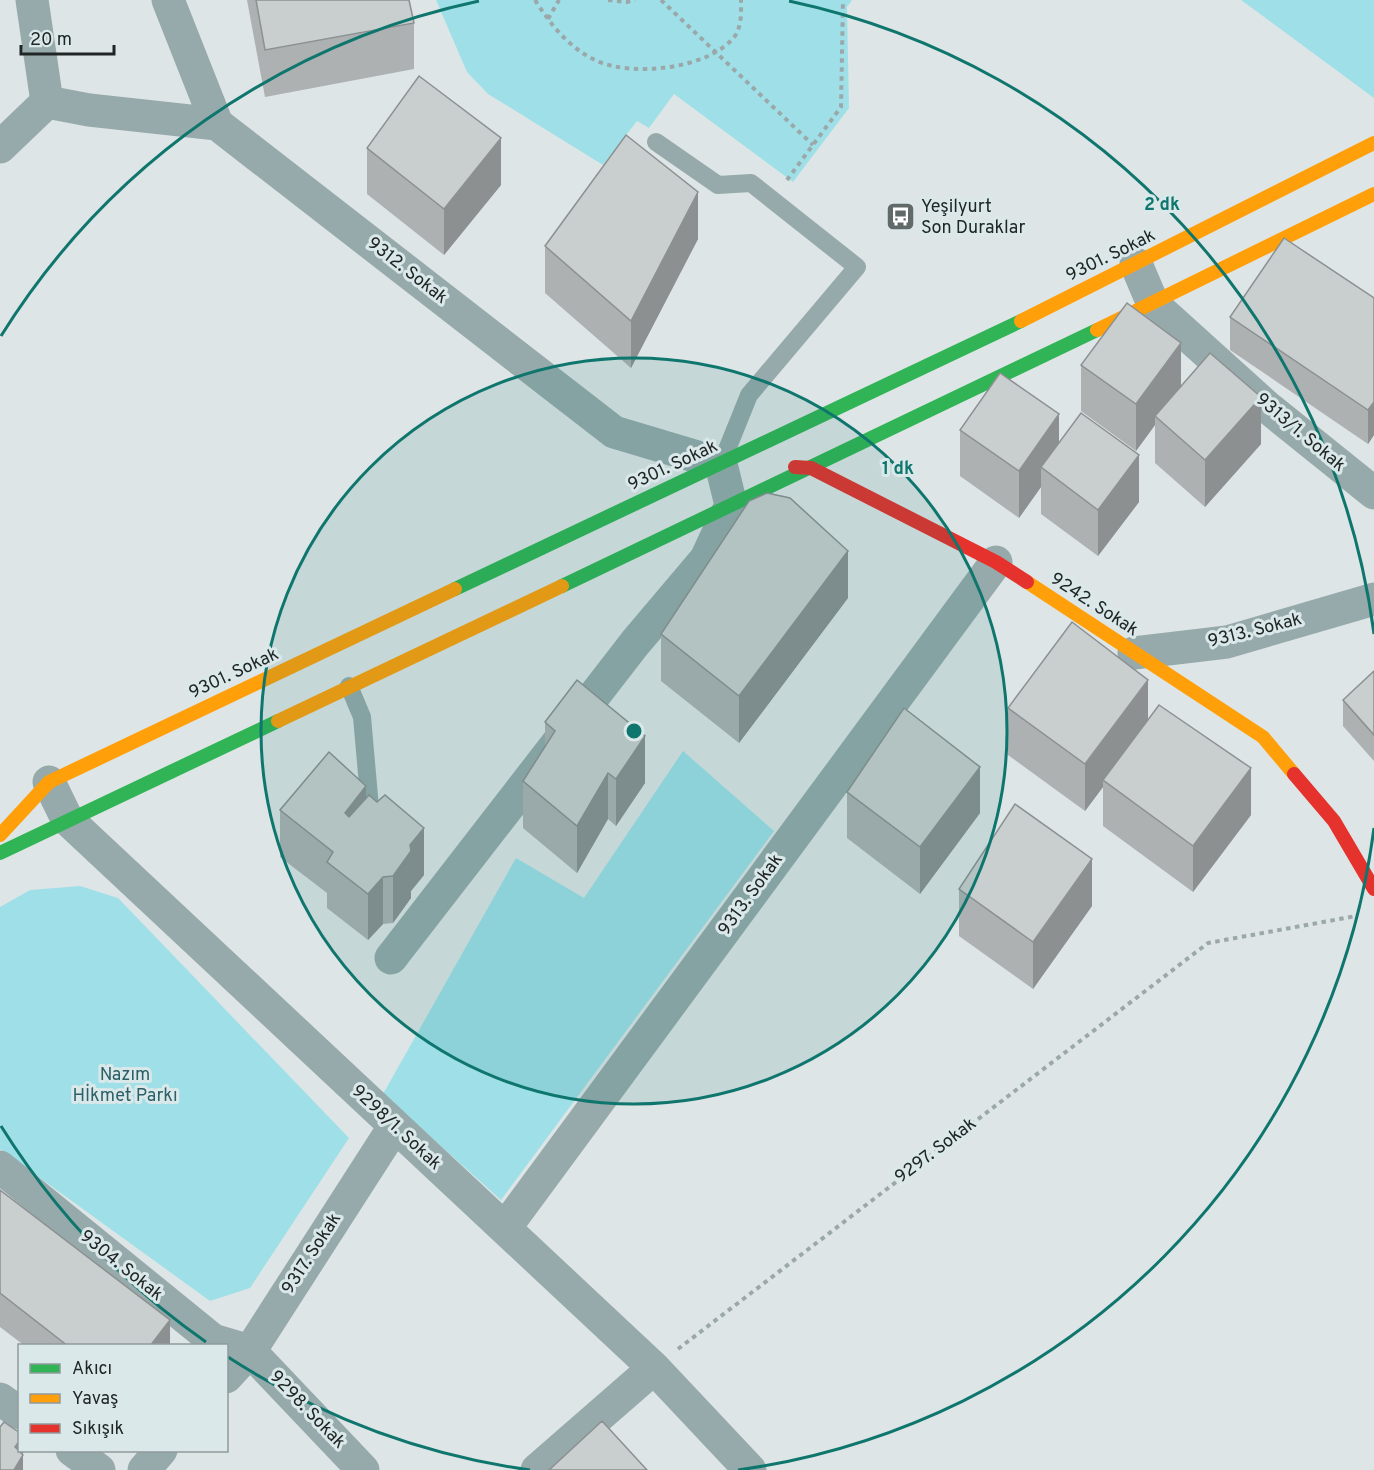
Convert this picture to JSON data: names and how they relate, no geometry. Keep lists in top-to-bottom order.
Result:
{
  "streets": {
    "main road": ["9301. Sokak", "9242. Sokak"],
    "street": [
      "9312. Sokak",
      "9313/1. Sokak",
      "9313. Sokak",
      "9298/1. Sokak",
      "9317. Sokak",
      "9304. Sokak",
      "9298. Sokak"
    ],
    "path": ["9297. Sokak"]
  },
  "crossings": [
    ["9301. Sokak", "9312. Sokak"],
    ["9301. Sokak", "9313/1. Sokak"],
    ["9301. Sokak", "9298/1. Sokak"],
    ["9242. Sokak", "9313. Sokak"],
    ["9313. Sokak", "9298/1. Sokak"],
    ["9298/1. Sokak", "9297. Sokak"],
    ["9298/1. Sokak", "9317. Sokak"],
    ["9317. Sokak", "9304. Sokak"],
    ["9317. Sokak", "9298. Sokak"],
    ["9304. Sokak", "9298. Sokak"]
  ],
  "parks": ["Nazım Hİkmet Parkı"],
  "places": {
    "bus stop": ["Yeşilyurt Son Duraklar"]
  },
  "legend": ["Akıcı", "Yavaş", "Sıkışık"],
  "scale_bar": "20 m",
  "rings": ["2 dk", "1 dk"]
}
